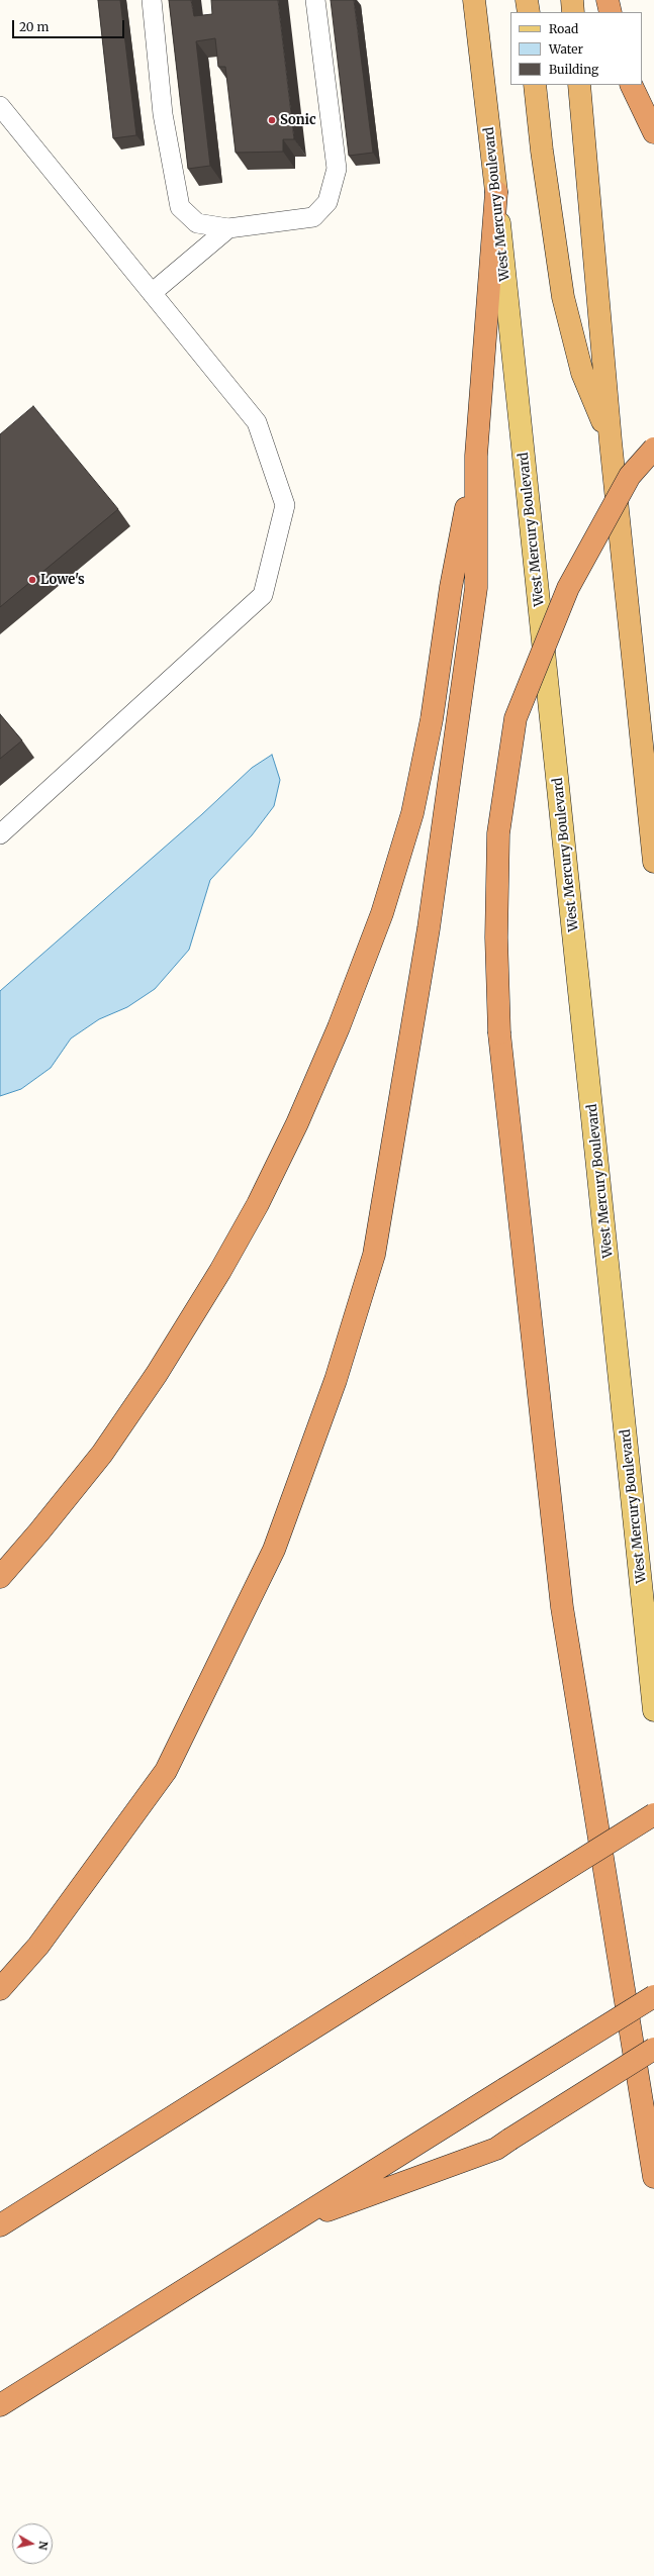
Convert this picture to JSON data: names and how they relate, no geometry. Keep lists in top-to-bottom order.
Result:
{
  "streets": {
    "highway": ["West Mercury Boulevard"]
  },
  "places": ["Sonic", "Lowe's"],
  "legend": ["Road", "Water", "Building"],
  "scale_bar": "20 m",
  "north": "right"
}
